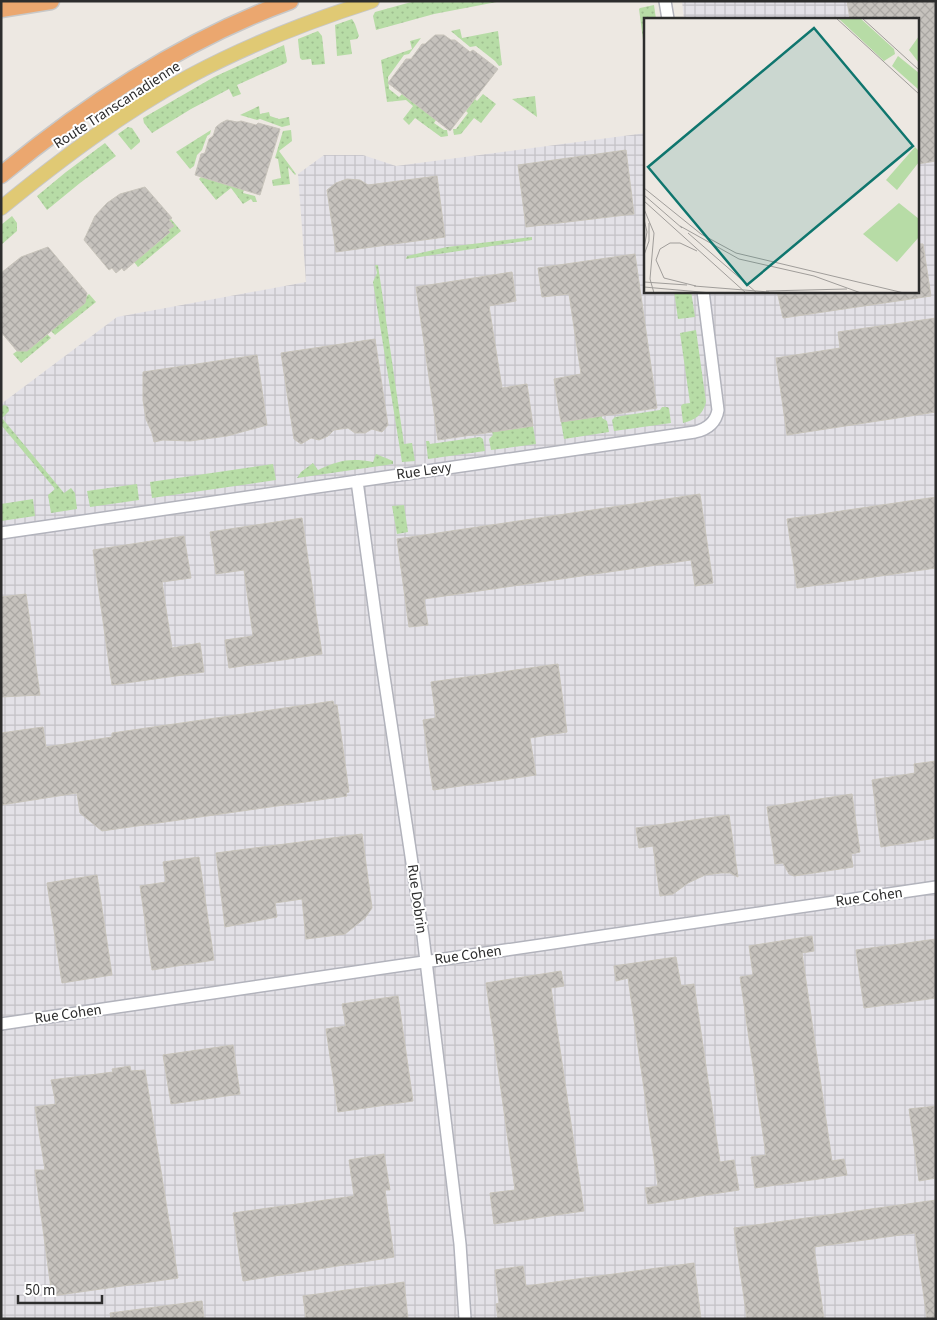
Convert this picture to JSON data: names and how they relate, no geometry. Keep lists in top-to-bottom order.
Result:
{
  "streets": {
    "main road": ["Route Transcanadienne"],
    "street": ["Rue Levy", "Rue Cohen", "Rue Dobrin"]
  },
  "crossings": [
    ["Rue Levy", "Rue Dobrin"],
    ["Rue Cohen", "Rue Dobrin"]
  ],
  "scale_bar": "50 m"
}
